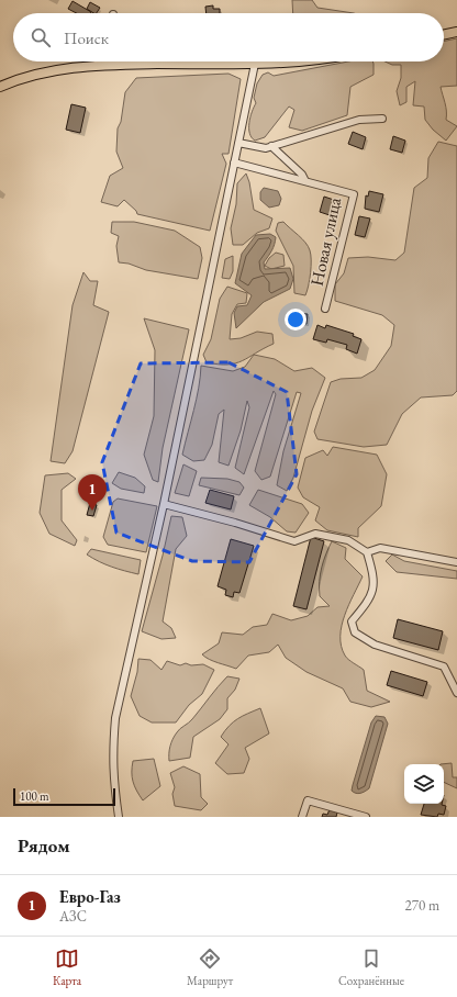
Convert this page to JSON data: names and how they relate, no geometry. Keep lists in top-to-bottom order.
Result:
{
  "streets": {
    "street": ["Новая улица"]
  },
  "scale_bar": "100 m",
  "page": {
    "search": "Поиск",
    "pins": "1",
    "scale": "100 m",
    "heading": "Рядом",
    "list": [
      {
        "mark": "1",
        "name": "Евро-Газ",
        "note": "АЗС",
        "value": "270 m"
      }
    ],
    "nav": ["Карта", "Маршрут", "Сохранённые"]
  }
}
